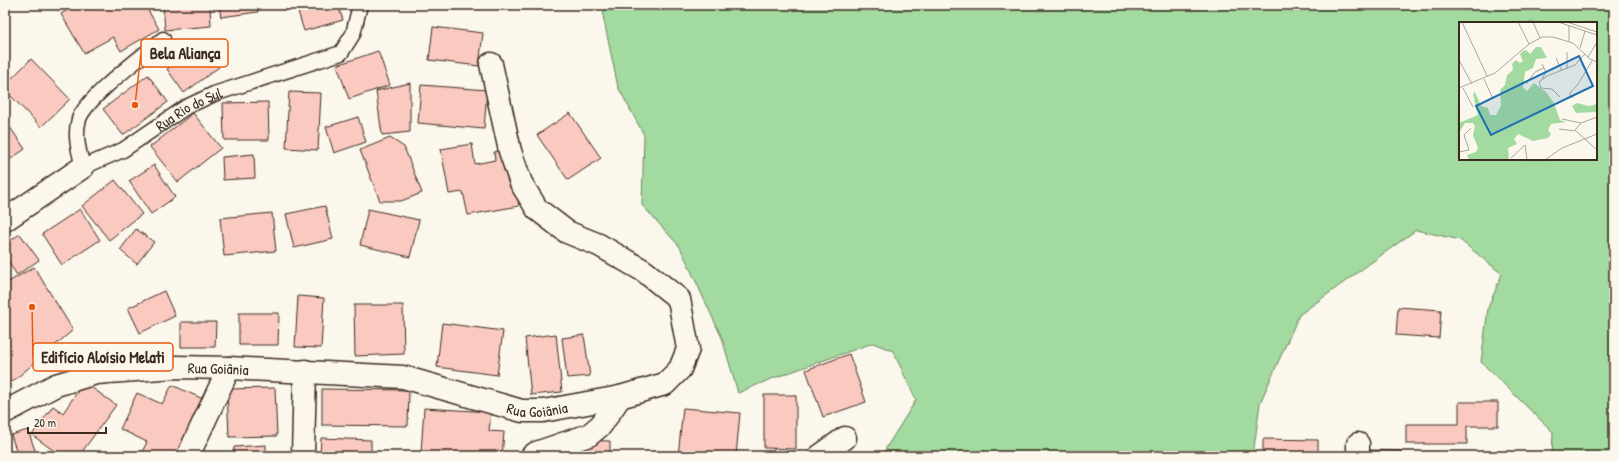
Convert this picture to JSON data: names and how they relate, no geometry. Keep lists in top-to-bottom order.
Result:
{
  "streets": {
    "street": ["Rua Rio do Sul", "Rua Goiânia"]
  },
  "places": ["Bela Aliança", "Edifício Aloísio Melati"],
  "scale_bar": "20 m"
}
